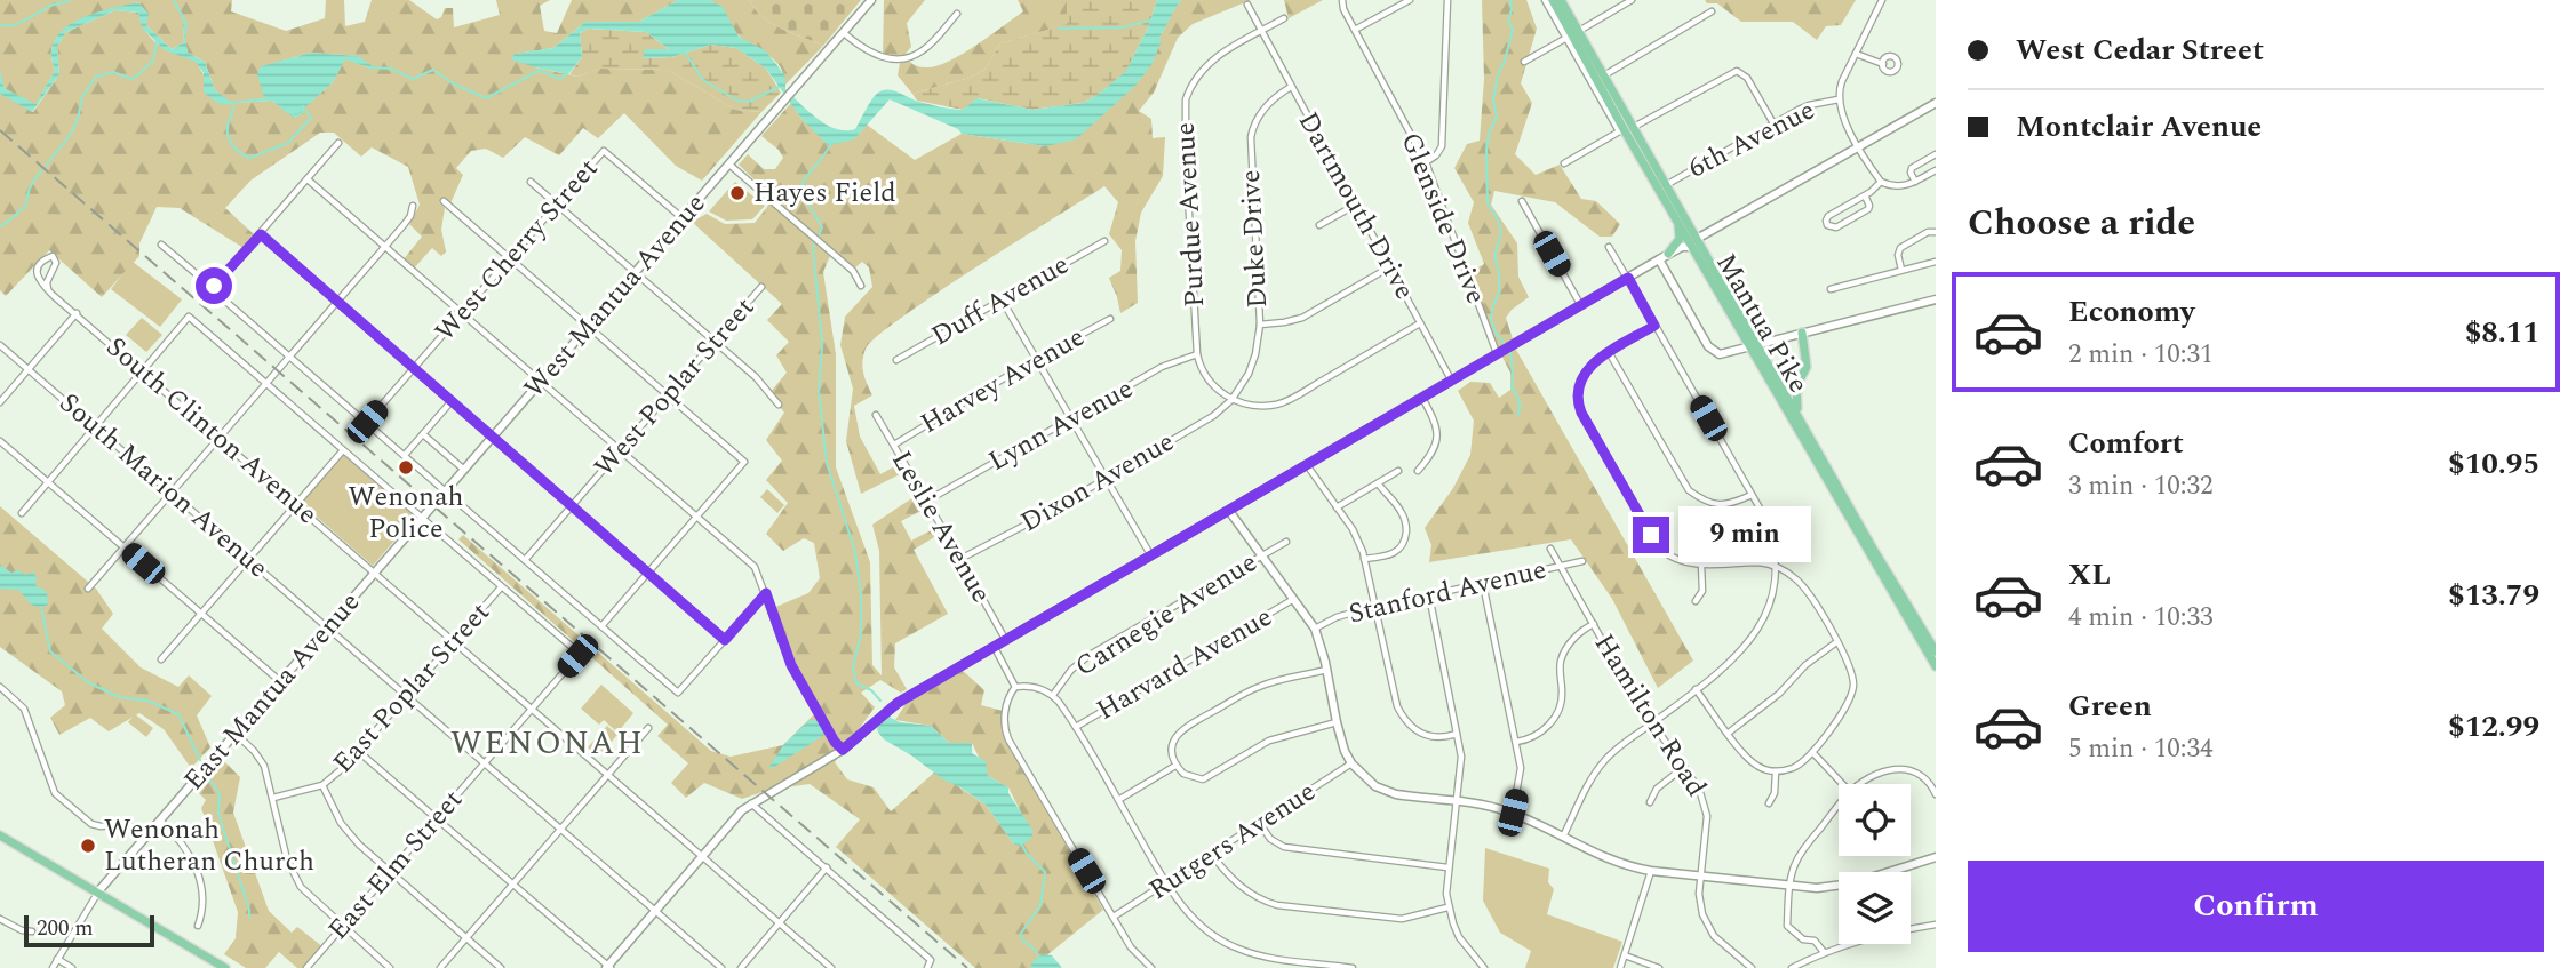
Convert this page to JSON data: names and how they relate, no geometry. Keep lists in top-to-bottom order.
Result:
{
  "streets": {
    "main road": ["Mantua Pike"],
    "street": [
      "6th Avenue",
      "Dartmouth Drive",
      "Purdue Avenue",
      "Glenside Drive",
      "Duke Drive",
      "West Cherry Street",
      "West Mantua Avenue",
      "Duff Avenue",
      "Harvey Avenue",
      "West Poplar Street",
      "Lynn Avenue",
      "South Clinton Avenue",
      "Dixon Avenue",
      "South Marion Avenue",
      "Leslie Avenue",
      "Stanford Avenue",
      "Carnegie Avenue",
      "Harvard Avenue",
      "East Poplar Street",
      "East Mantua Avenue",
      "Hamilton Road",
      "Rutgers Avenue",
      "East Elm Street"
    ]
  },
  "crossings": [
    ["6th Avenue", "Mantua Pike"],
    ["Dartmouth Drive", "Purdue Avenue"],
    ["Dartmouth Drive", "Duke Drive"],
    ["Purdue Avenue", "Duke Drive"],
    ["Purdue Avenue", "Lynn Avenue"],
    ["Purdue Avenue", "Dixon Avenue"],
    ["Duke Drive", "Dixon Avenue"],
    ["West Cherry Street", "West Mantua Avenue"],
    ["West Mantua Avenue", "East Mantua Avenue"],
    ["Harvey Avenue", "Leslie Avenue"],
    ["Lynn Avenue", "Leslie Avenue"],
    ["South Clinton Avenue", "East Poplar Street"],
    ["South Clinton Avenue", "East Mantua Avenue"],
    ["South Clinton Avenue", "East Elm Street"],
    ["Dixon Avenue", "Leslie Avenue"],
    ["South Marion Avenue", "East Poplar Street"],
    ["South Marion Avenue", "East Mantua Avenue"],
    ["South Marion Avenue", "East Elm Street"],
    ["Stanford Avenue", "Hamilton Road"],
    ["East Poplar Street", "East Elm Street"]
  ],
  "districts": ["WENONAH"],
  "places": ["Hayes Field", "Wenonah Police", "Wenonah Lutheran Church"],
  "scale_bar": "200 m",
  "page": {
    "banner": ["West Cedar Street", "Montclair Avenue"],
    "heading": "Choose a ride",
    "list": [
      {
        "name": "Economy",
        "note": "2 min · 10:31",
        "value": "$8.11"
      },
      {
        "name": "Comfort",
        "note": "3 min · 10:32",
        "value": "$10.95"
      },
      {
        "name": "XL",
        "note": "4 min · 10:33",
        "value": "$13.79"
      },
      {
        "name": "Green",
        "note": "5 min · 10:34",
        "value": "$12.99"
      }
    ],
    "bubble": "9 min",
    "buttons": "Confirm",
    "scale": "200 m"
  }
}
